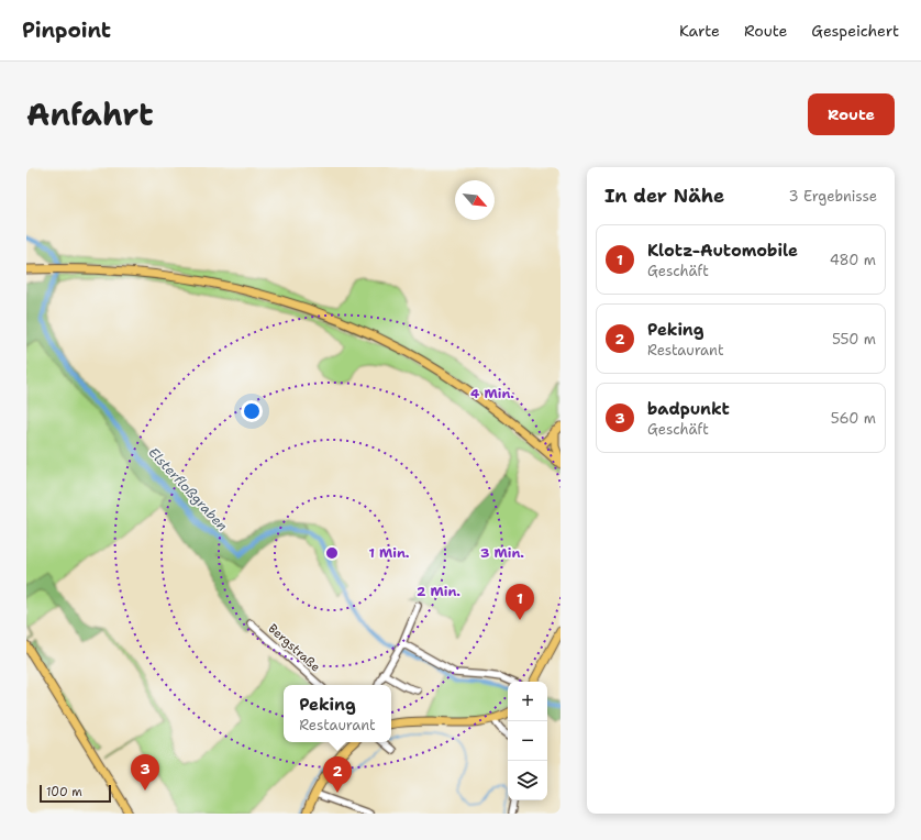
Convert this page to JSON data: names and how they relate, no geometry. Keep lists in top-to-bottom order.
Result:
{
  "streets": {
    "street": ["Bergstraße"]
  },
  "water": ["Elsterfloßgraben"],
  "scale_bar": "100 m",
  "north": "bottom right",
  "page": {
    "header": "Pinpoint",
    "nav": ["Karte", "Route", "Gespeichert"],
    "title": "Anfahrt",
    "buttons": "Route",
    "heading": ["In der Nähe", "3 Ergebnisse"],
    "list": [
      {
        "mark": "1",
        "name": "Klotz-Automobile",
        "note": "Geschäft",
        "value": "480 m"
      },
      {
        "mark": "2",
        "name": "Peking",
        "note": "Restaurant",
        "value": "550 m"
      },
      {
        "mark": "3",
        "name": "badpunkt",
        "note": "Geschäft",
        "value": "560 m"
      }
    ],
    "pins": ["1", "3", "2"],
    "map_buttons": ["+", "−"],
    "popup": ["Peking", "Restaurant"],
    "scale": "100 m"
  },
  "rings": [
    "4 Min.",
    "1 Min.",
    "3 Min.",
    "2 Min."
  ]
}
